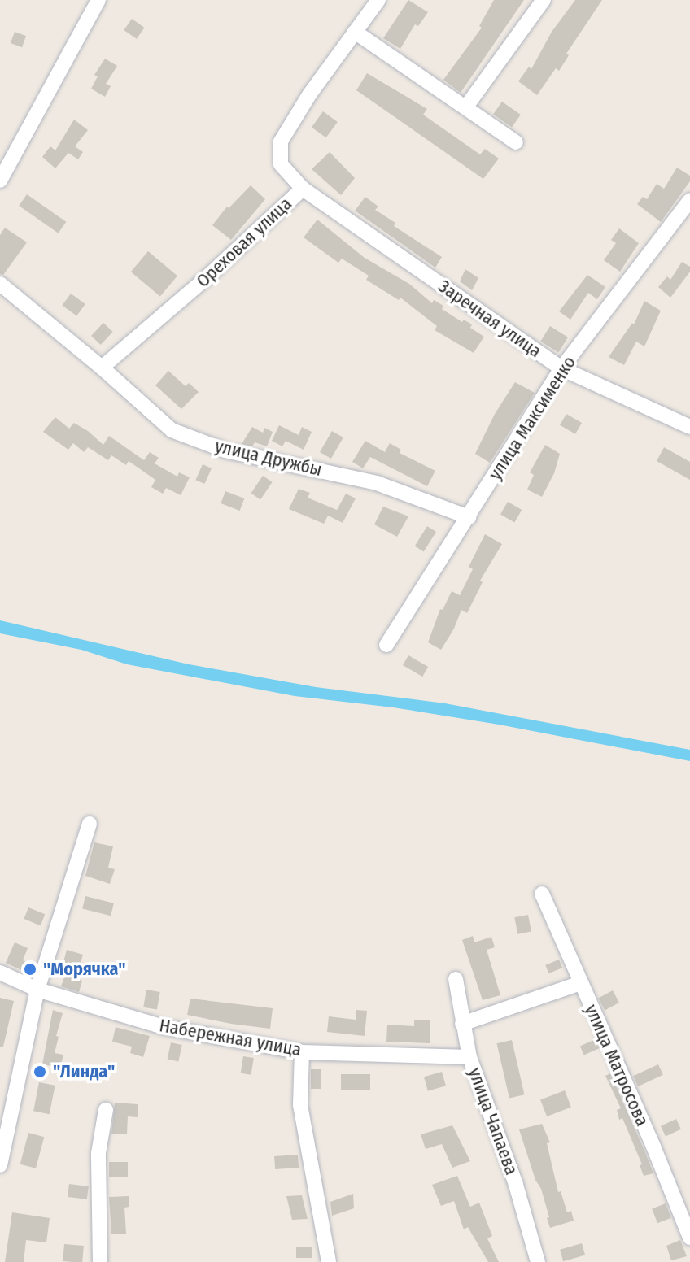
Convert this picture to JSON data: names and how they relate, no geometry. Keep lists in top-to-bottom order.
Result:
{
  "streets": {
    "street": [
      "Ореховая улица",
      "Заречная улица",
      "улица Максименко",
      "улица Дружбы",
      "Набережная улица",
      "улица Матросова",
      "улица Чапаева"
    ]
  },
  "crossings": [
    ["Ореховая улица", "Заречная улица"],
    ["Ореховая улица", "улица Дружбы"],
    ["Заречная улица", "улица Максименко"],
    ["улица Максименко", "улица Дружбы"],
    ["Набережная улица", "улица Чапаева"]
  ],
  "places": ["\"Морячка\"", "\"Линда\""]
}
